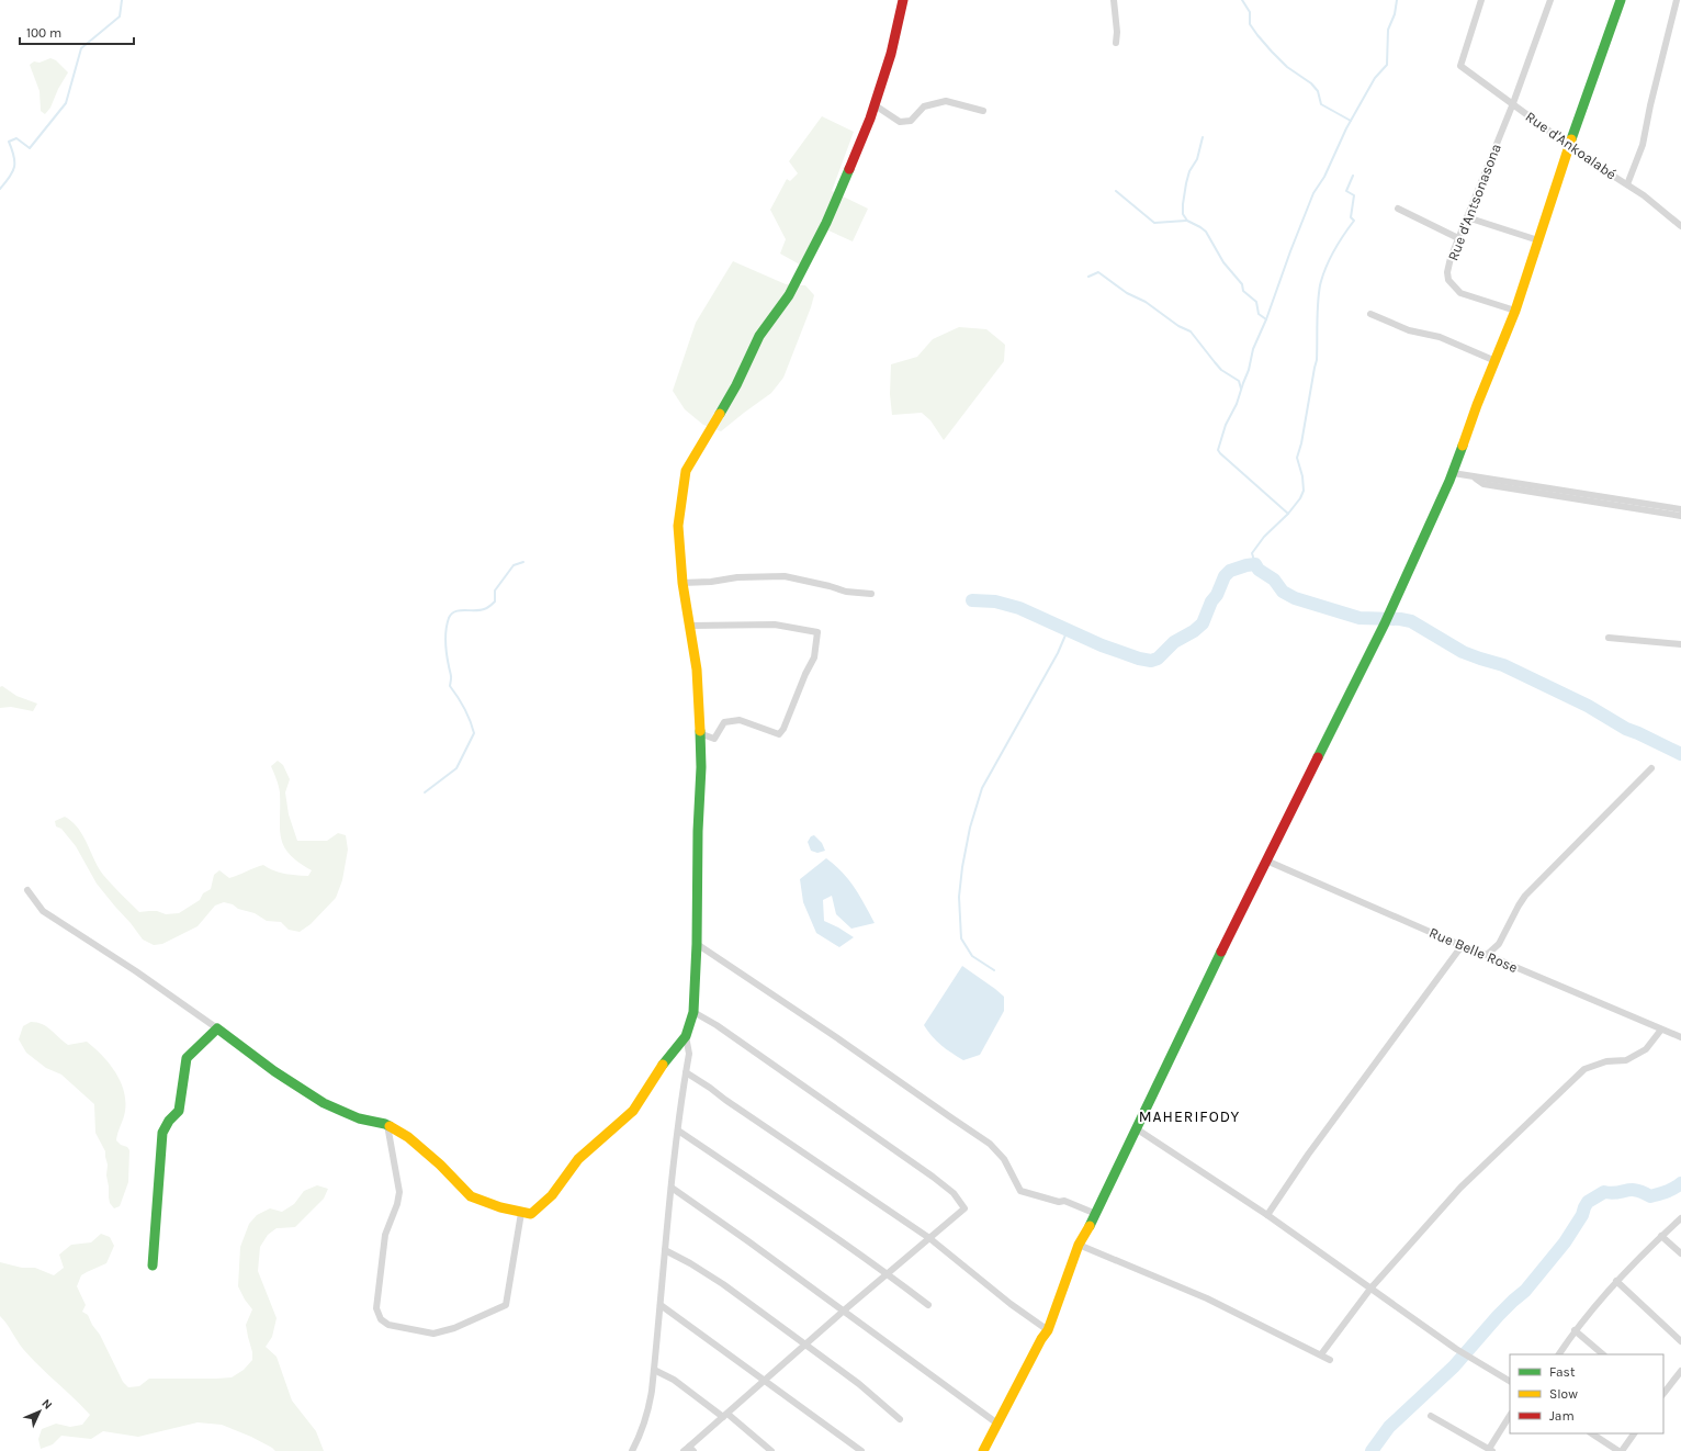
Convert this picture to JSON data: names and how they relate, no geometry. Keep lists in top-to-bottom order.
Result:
{
  "streets": {
    "street": ["Rue d'Ankoalabé", "Rue d'Antsonasona", "Rue Belle Rose"]
  },
  "crossings": [
    ["Rue d'Ankoalabé", "Rue d'Antsonasona"]
  ],
  "districts": ["MAHERIFODY"],
  "legend": ["Fast", "Slow", "Jam"],
  "scale_bar": "100 m",
  "north": "top right"
}
